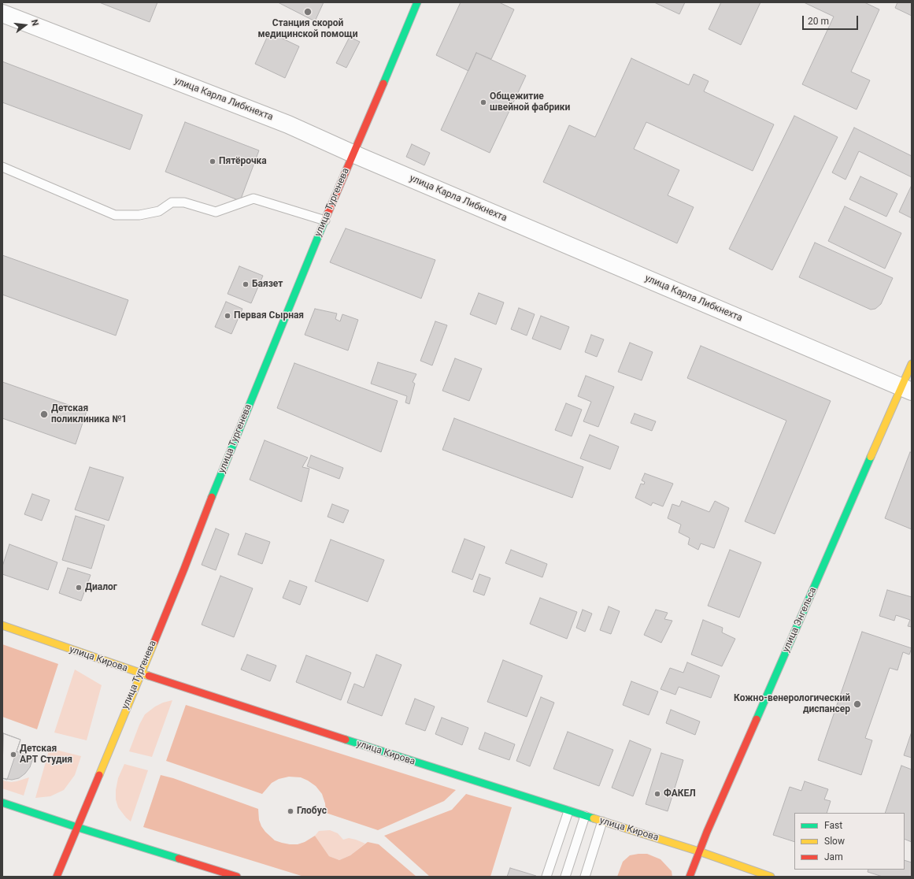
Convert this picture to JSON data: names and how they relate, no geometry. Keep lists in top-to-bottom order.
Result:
{
  "streets": {
    "main road": ["улица Тургенева", "улица Энгельса", "улица Кирова"],
    "street": ["улица Карла Либкнехта"]
  },
  "crossings": [
    ["улица Карла Либкнехта", "улица Тургенева"],
    ["улица Карла Либкнехта", "улица Энгельса"],
    ["улица Тургенева", "улица Кирова"],
    ["улица Энгельса", "улица Кирова"]
  ],
  "places": [
    "Станция скорой медицинской помощи",
    "Общежитие швейной фабрики",
    "Пятёрочка",
    "Баязет",
    "Первая Сырная",
    "Детская поликлиника №1",
    "Диалог",
    "Кожно-венерологический диспансер",
    "Детская АРТ Студия",
    "ФАКЕЛ",
    "Глобус"
  ],
  "legend": ["Fast", "Slow", "Jam"],
  "scale_bar": "20 m",
  "north": "right"
}
